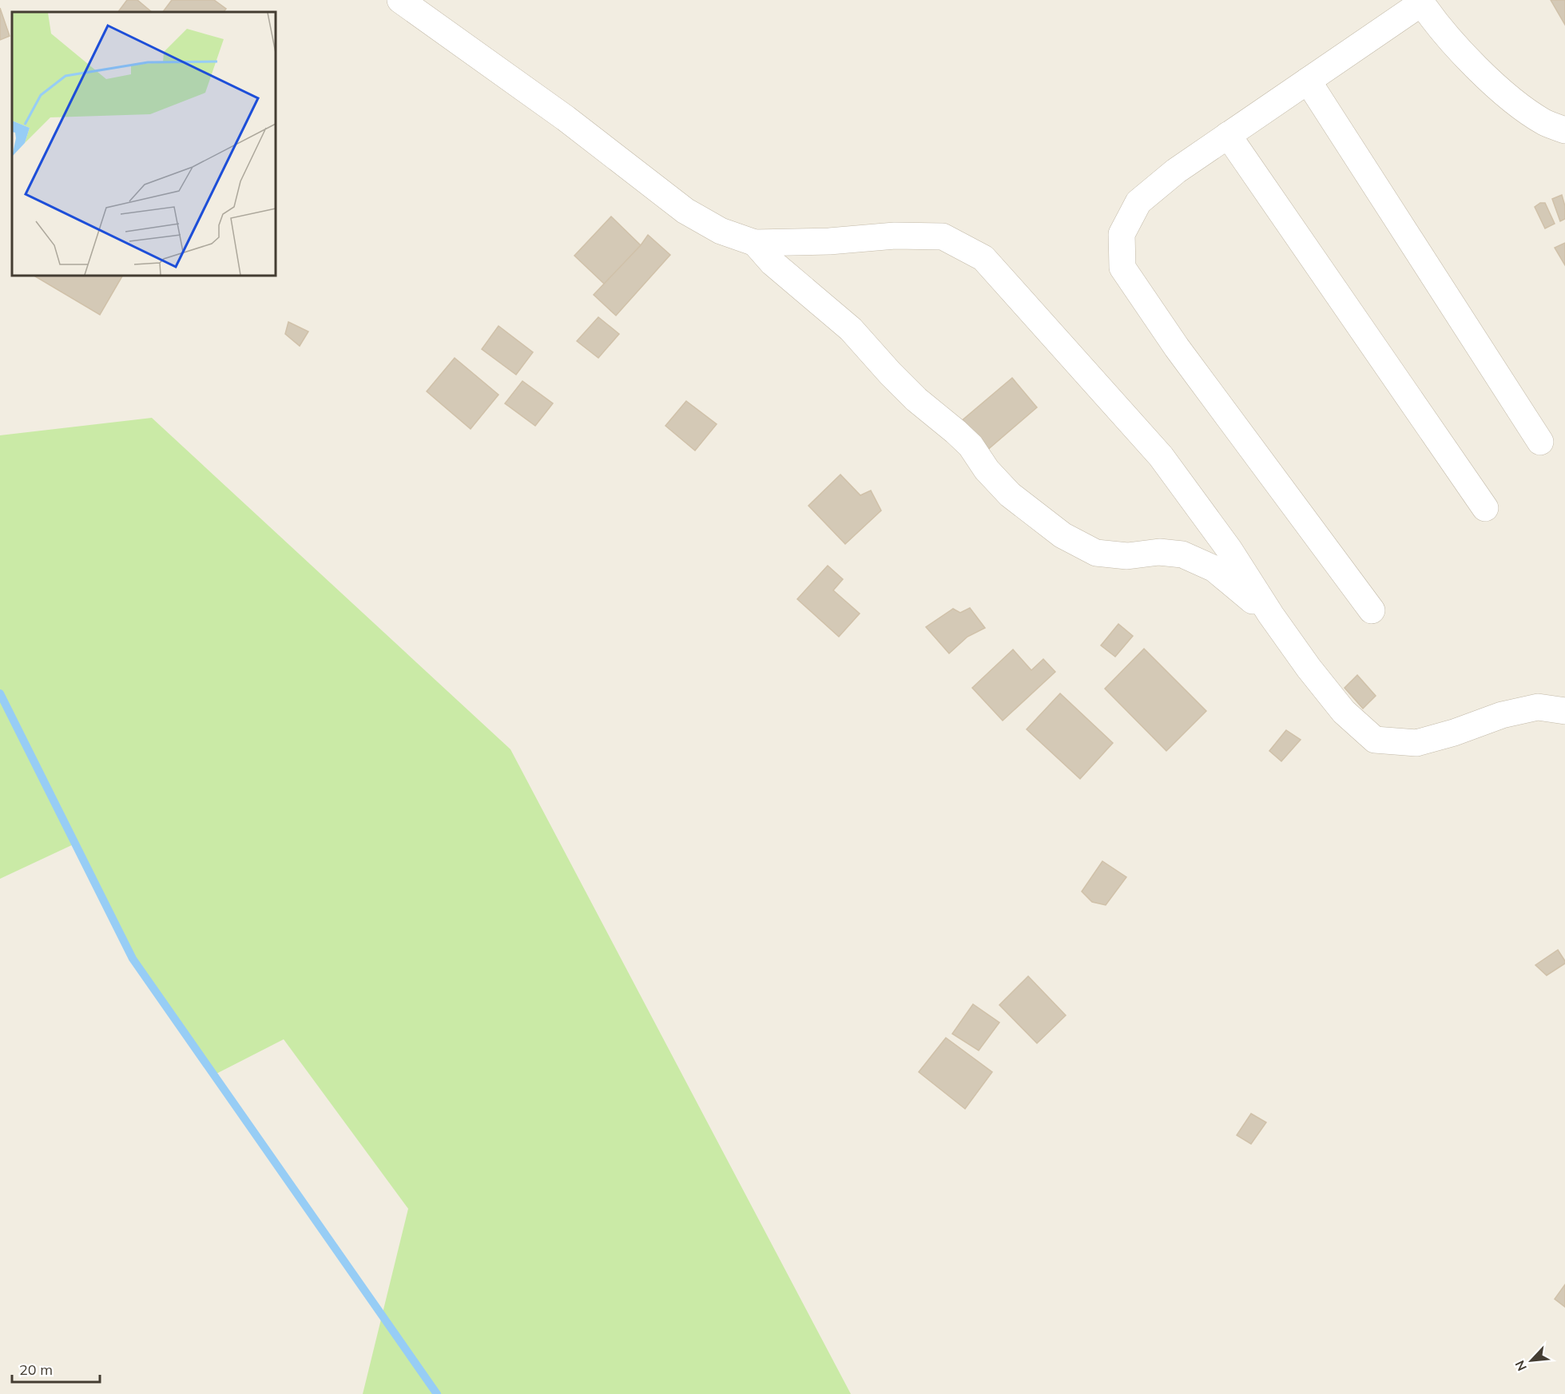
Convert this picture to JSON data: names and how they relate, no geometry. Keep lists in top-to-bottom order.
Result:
{
  "scale_bar": "20 m",
  "north": "bottom left"
}
